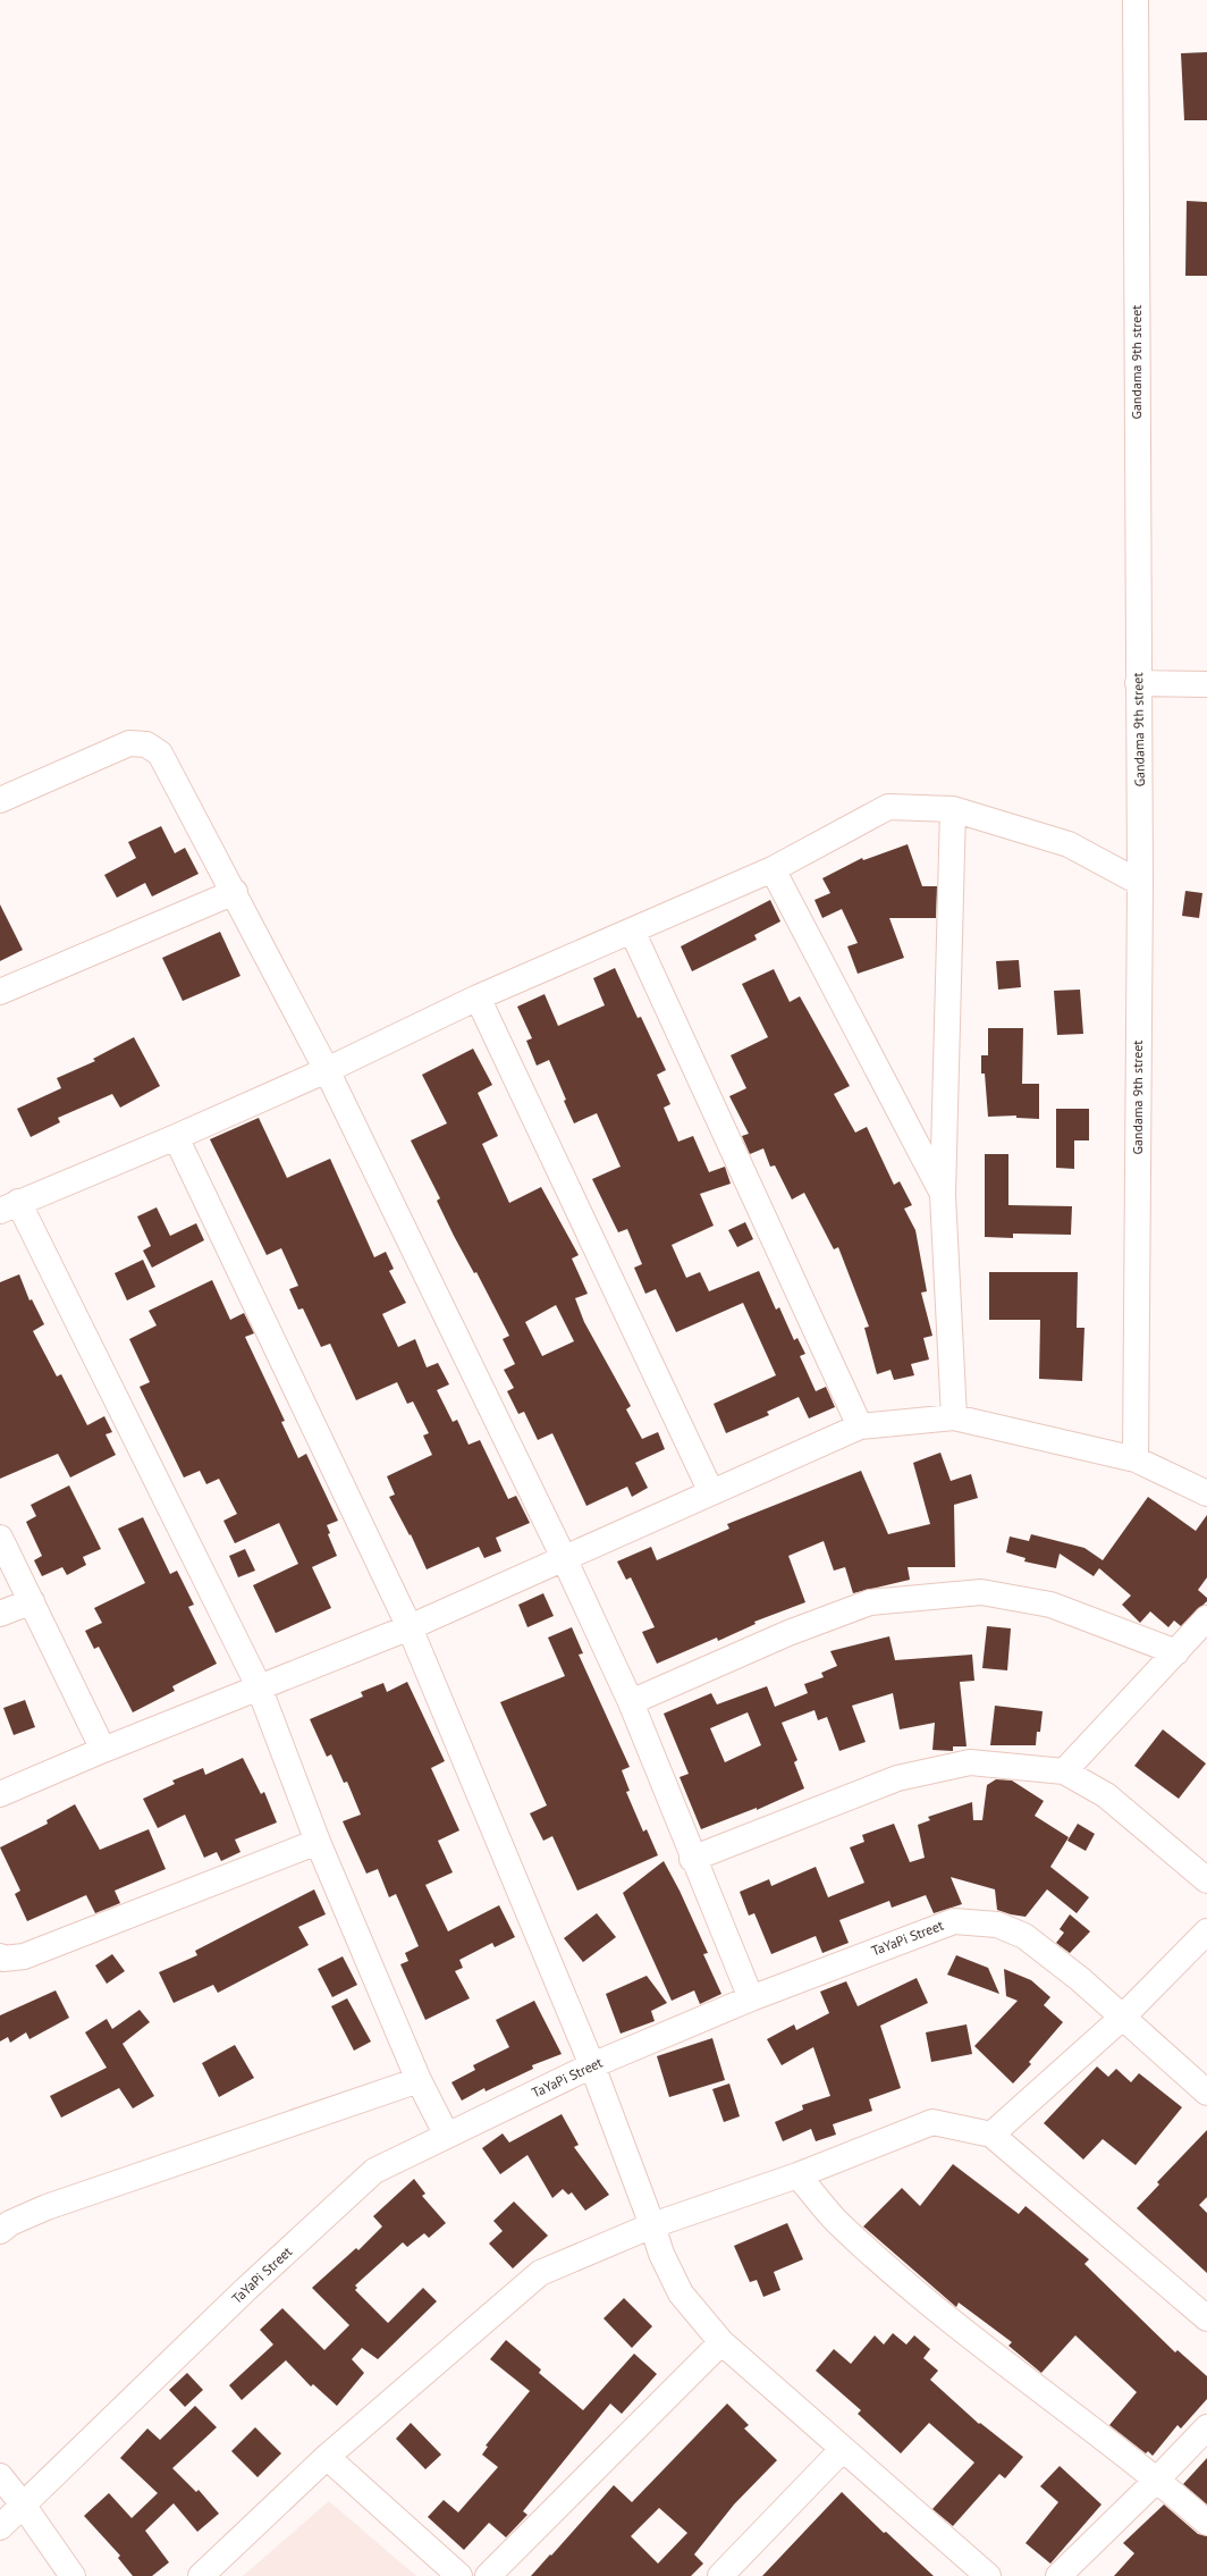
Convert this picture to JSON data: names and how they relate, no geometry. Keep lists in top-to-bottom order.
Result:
{
  "streets": {
    "street": ["Gandama 9th street", "TaYaPi Street"]
  }
}
